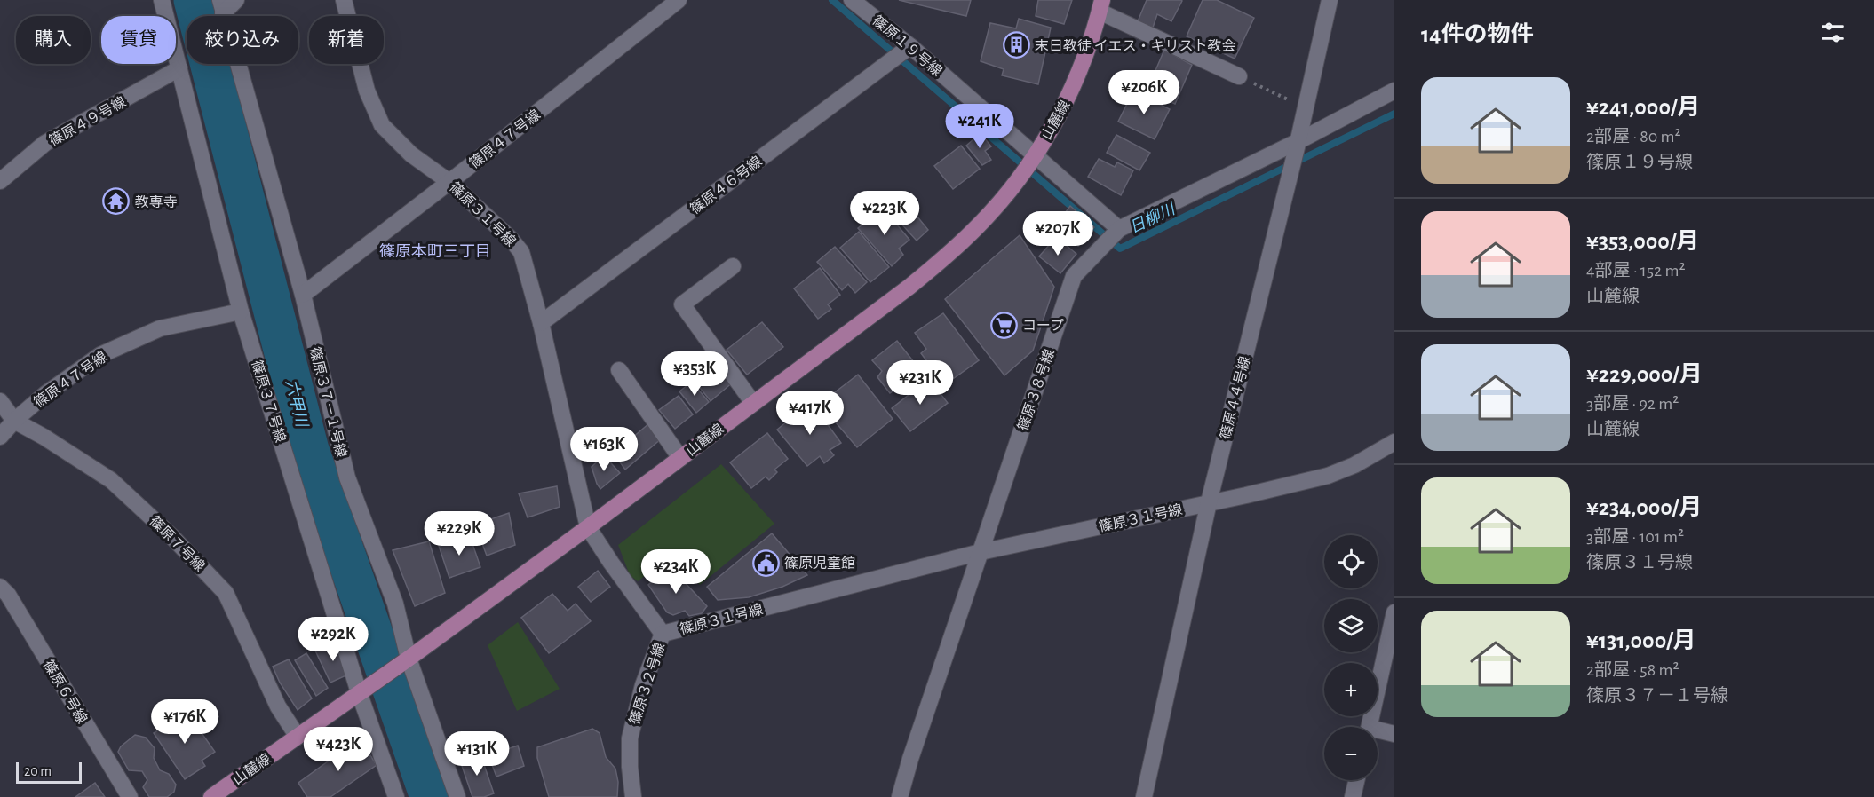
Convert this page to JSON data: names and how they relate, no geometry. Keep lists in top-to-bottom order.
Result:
{
  "streets": {
    "main road": ["山麓線"],
    "street": [
      "篠原１９号線",
      "篠原４９号線",
      "篠原４７号線",
      "篠原４６号線",
      "篠原３１号線",
      "篠原３８号線",
      "篠原４４号線",
      "篠原３７号線",
      "篠原３７－１号線",
      "篠原７号線",
      "篠原３２号線",
      "篠原６号線"
    ]
  },
  "crossings": [
    ["篠原１９号線", "山麓線"],
    ["篠原１９号線", "篠原４６号線"],
    ["篠原１９号線", "篠原３８号線"],
    ["山麓線", "篠原３１号線"],
    ["山麓線", "篠原３７号線"],
    ["山麓線", "篠原３７－１号線"],
    ["山麓線", "篠原７号線"],
    ["篠原４９号線", "篠原３７号線"],
    ["篠原４７号線", "篠原３１号線"],
    ["篠原４７号線", "篠原３７号線"],
    ["篠原４７号線", "篠原３７－１号線"],
    ["篠原４７号線", "篠原７号線"],
    ["篠原４６号線", "篠原３１号線"],
    ["篠原３１号線", "篠原３８号線"],
    ["篠原３１号線", "篠原４４号線"],
    ["篠原３１号線", "篠原３２号線"],
    ["篠原３８号線", "篠原４４号線"]
  ],
  "districts": ["篠原本町三丁目"],
  "water": ["日柳川", "六甲川"],
  "places": {
    "building": ["末日教徒 イエス・キリスト教会"],
    "temple": ["教専寺"],
    "supermarket": ["コープ"],
    "public building": ["篠原児童館"]
  },
  "scale_bar": "20 m",
  "page": {
    "heading": "14件の物件",
    "chip": [
      "購入",
      "賃貸",
      "絞り込み",
      "新着"
    ],
    "list": [
      {
        "name": "¥241,000/月",
        "note": "2部屋 · 80 m² · 篠原１９号線"
      },
      {
        "name": "¥353,000/月",
        "note": "4部屋 · 152 m² · 山麓線"
      },
      {
        "name": "¥229,000/月",
        "note": "3部屋 · 92 m² · 山麓線"
      },
      {
        "name": "¥234,000/月",
        "note": "3部屋 · 101 m² · 篠原３１号線"
      },
      {
        "name": "¥131,000/月",
        "note": "2部屋 · 58 m² · 篠原３７－１号線"
      }
    ],
    "price": [
      "¥206K",
      "¥241K",
      "¥223K",
      "¥207K",
      "¥353K",
      "¥231K",
      "¥417K",
      "¥163K",
      "¥229K",
      "¥234K",
      "¥292K",
      "¥176K",
      "¥423K",
      "¥131K"
    ],
    "map_buttons": ["+", "−"],
    "scale": "20 m"
  }
}
